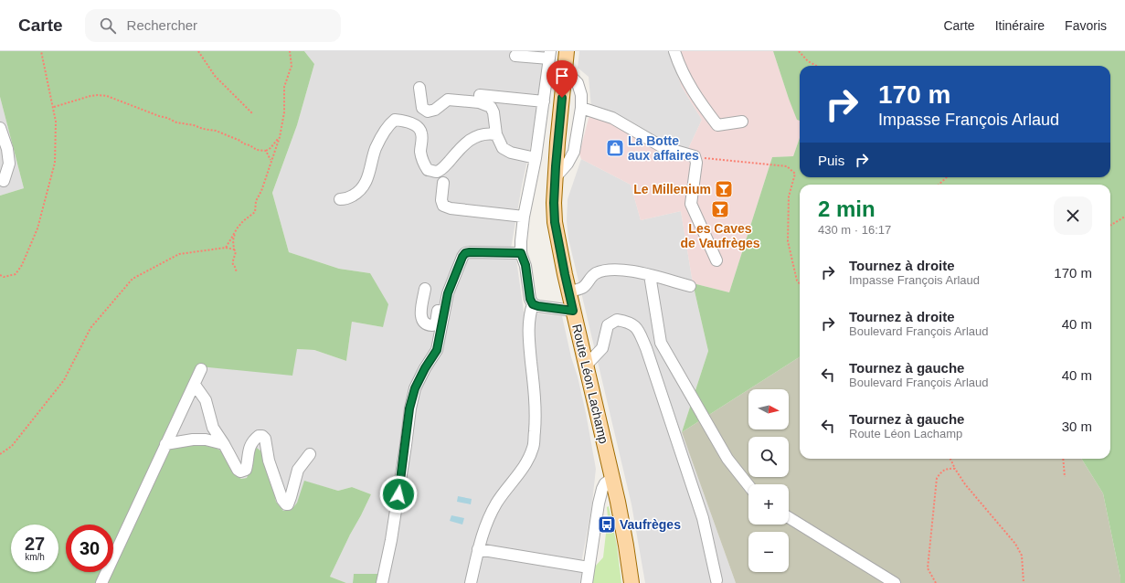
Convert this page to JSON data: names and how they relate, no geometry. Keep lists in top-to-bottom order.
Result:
{
  "streets": {
    "main road": ["Route Léon Lachamp"]
  },
  "places": {
    "shop": ["La Botte aux affaires"],
    "bar": ["Le Millenium", "Les Caves de Vaufrèges"],
    "bus stop": ["Vaufrèges"]
  },
  "north": "right",
  "page": {
    "header": "Carte",
    "search": "Rechercher",
    "nav": ["Carte", "Itinéraire", "Favoris"],
    "turn": ["170 m", "Impasse François Arlaud"],
    "then": "Puis",
    "heading": ["2 min", "430 m · 16:17"],
    "list": [
      {
        "name": "Tournez à droite",
        "note": "Impasse François Arlaud",
        "value": "170 m"
      },
      {
        "name": "Tournez à droite",
        "note": "Boulevard François Arlaud",
        "value": "40 m"
      },
      {
        "name": "Tournez à gauche",
        "note": "Boulevard François Arlaud",
        "value": "40 m"
      },
      {
        "name": "Tournez à gauche",
        "note": "Route Léon Lachamp",
        "value": "30 m"
      }
    ],
    "map_buttons": ["+", "−"],
    "speed": "27 km/h",
    "limit": "30"
  }
}
